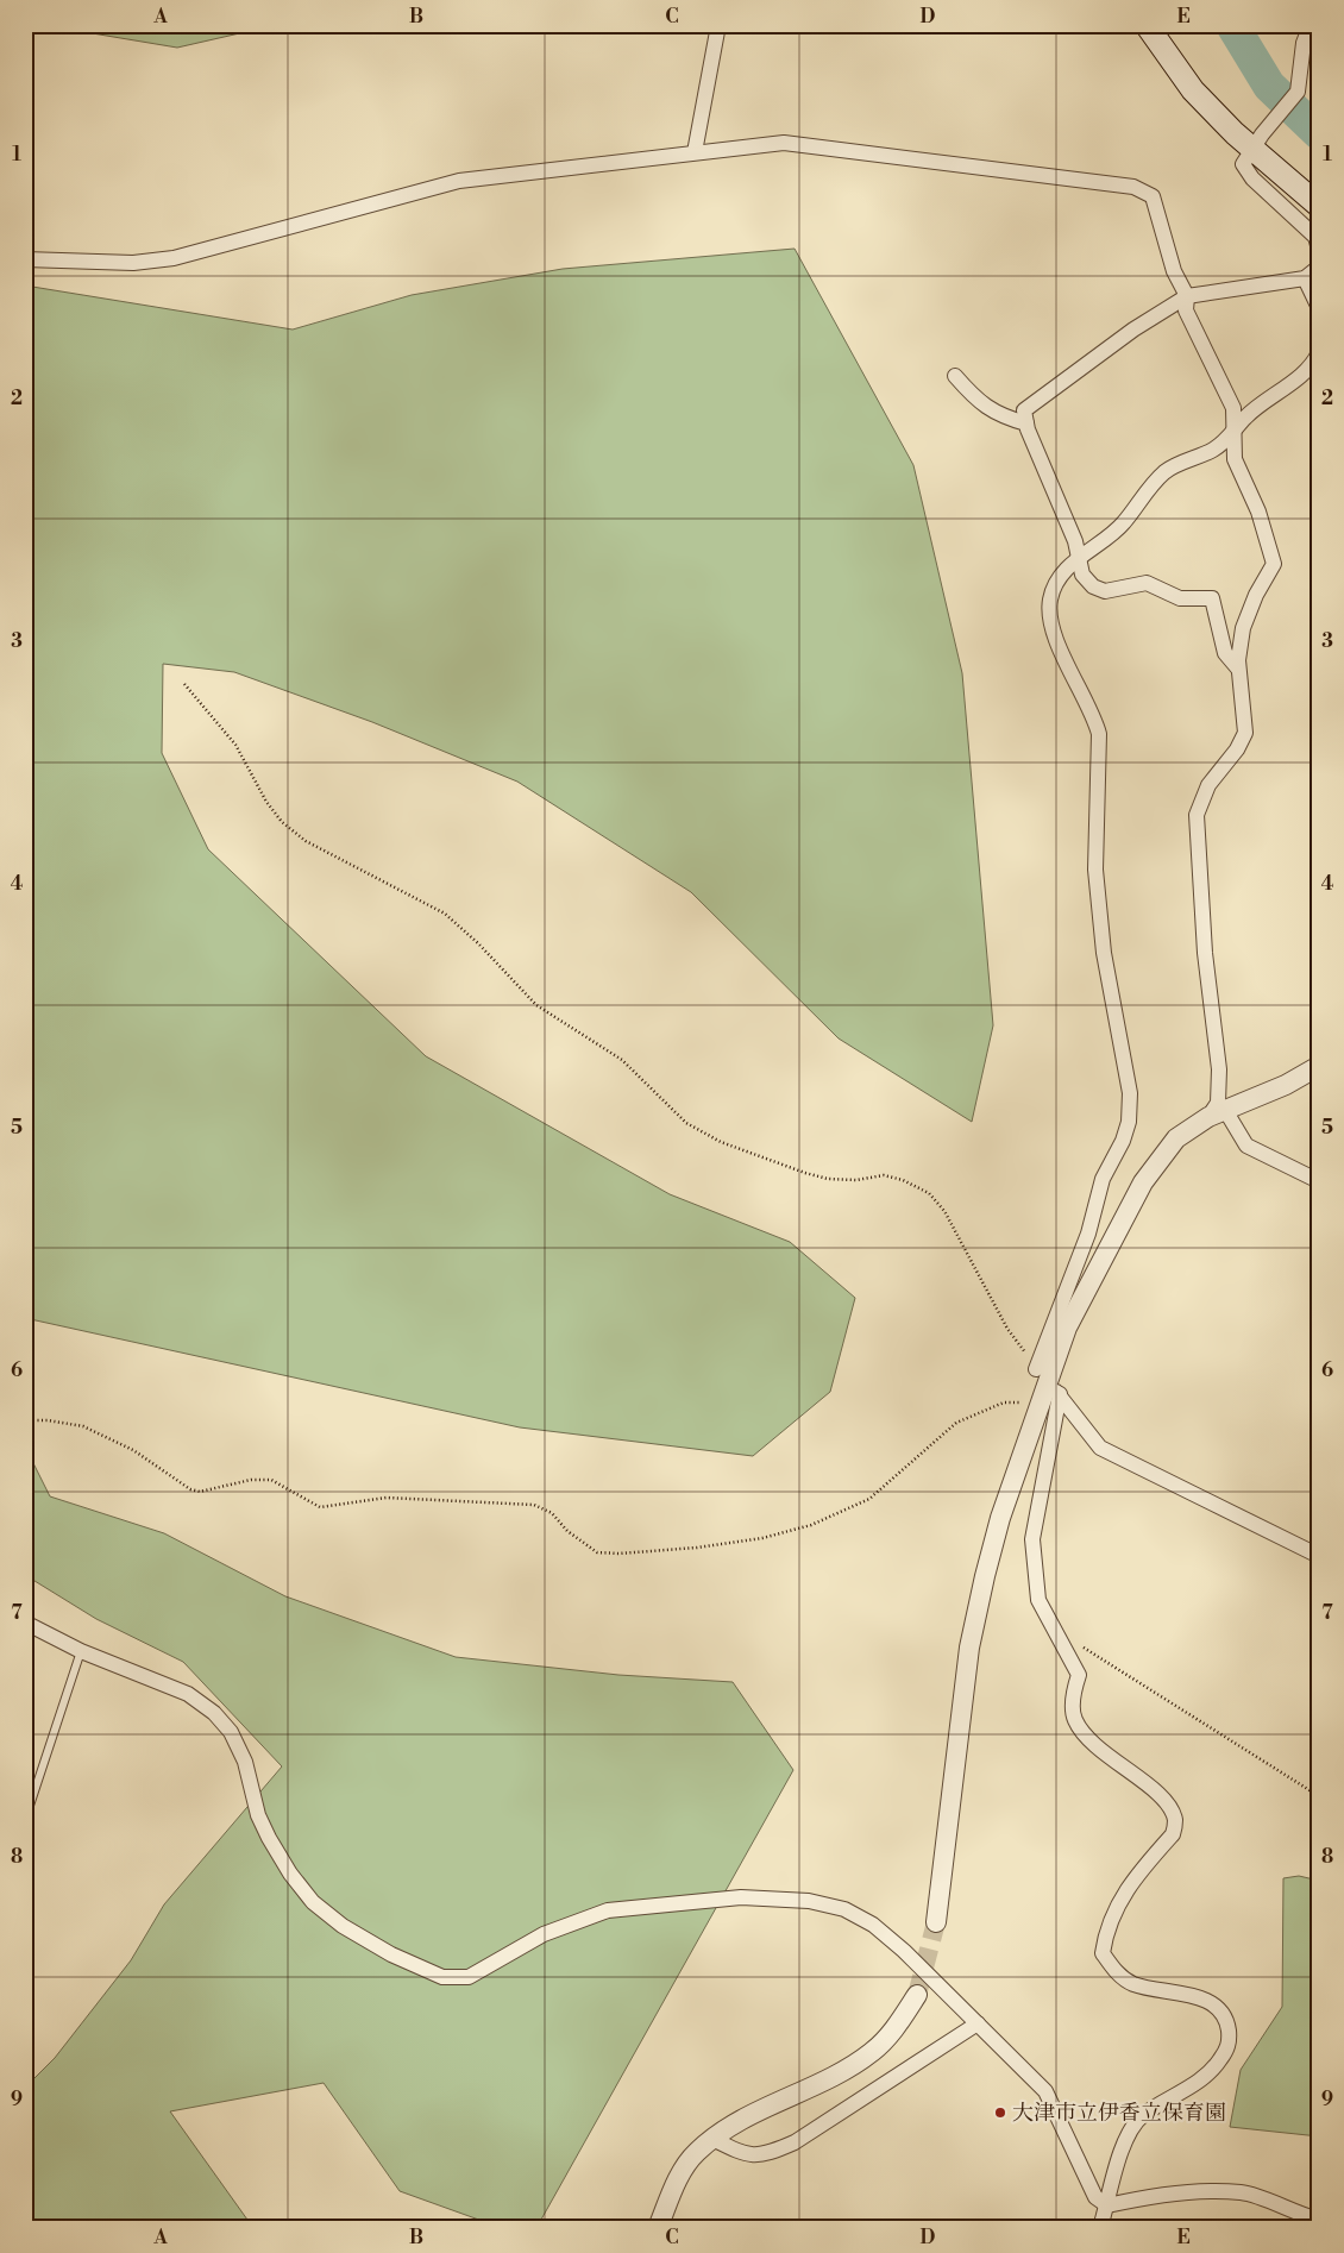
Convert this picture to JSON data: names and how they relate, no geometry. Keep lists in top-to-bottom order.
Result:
{
  "places": ["大津市立伊香立保育園"],
  "grid": {
    "columns": [
      "A",
      "B",
      "C",
      "D",
      "E"
    ],
    "rows": [
      "1",
      "2",
      "3",
      "4",
      "5",
      "6",
      "7",
      "8",
      "9"
    ]
  }
}
